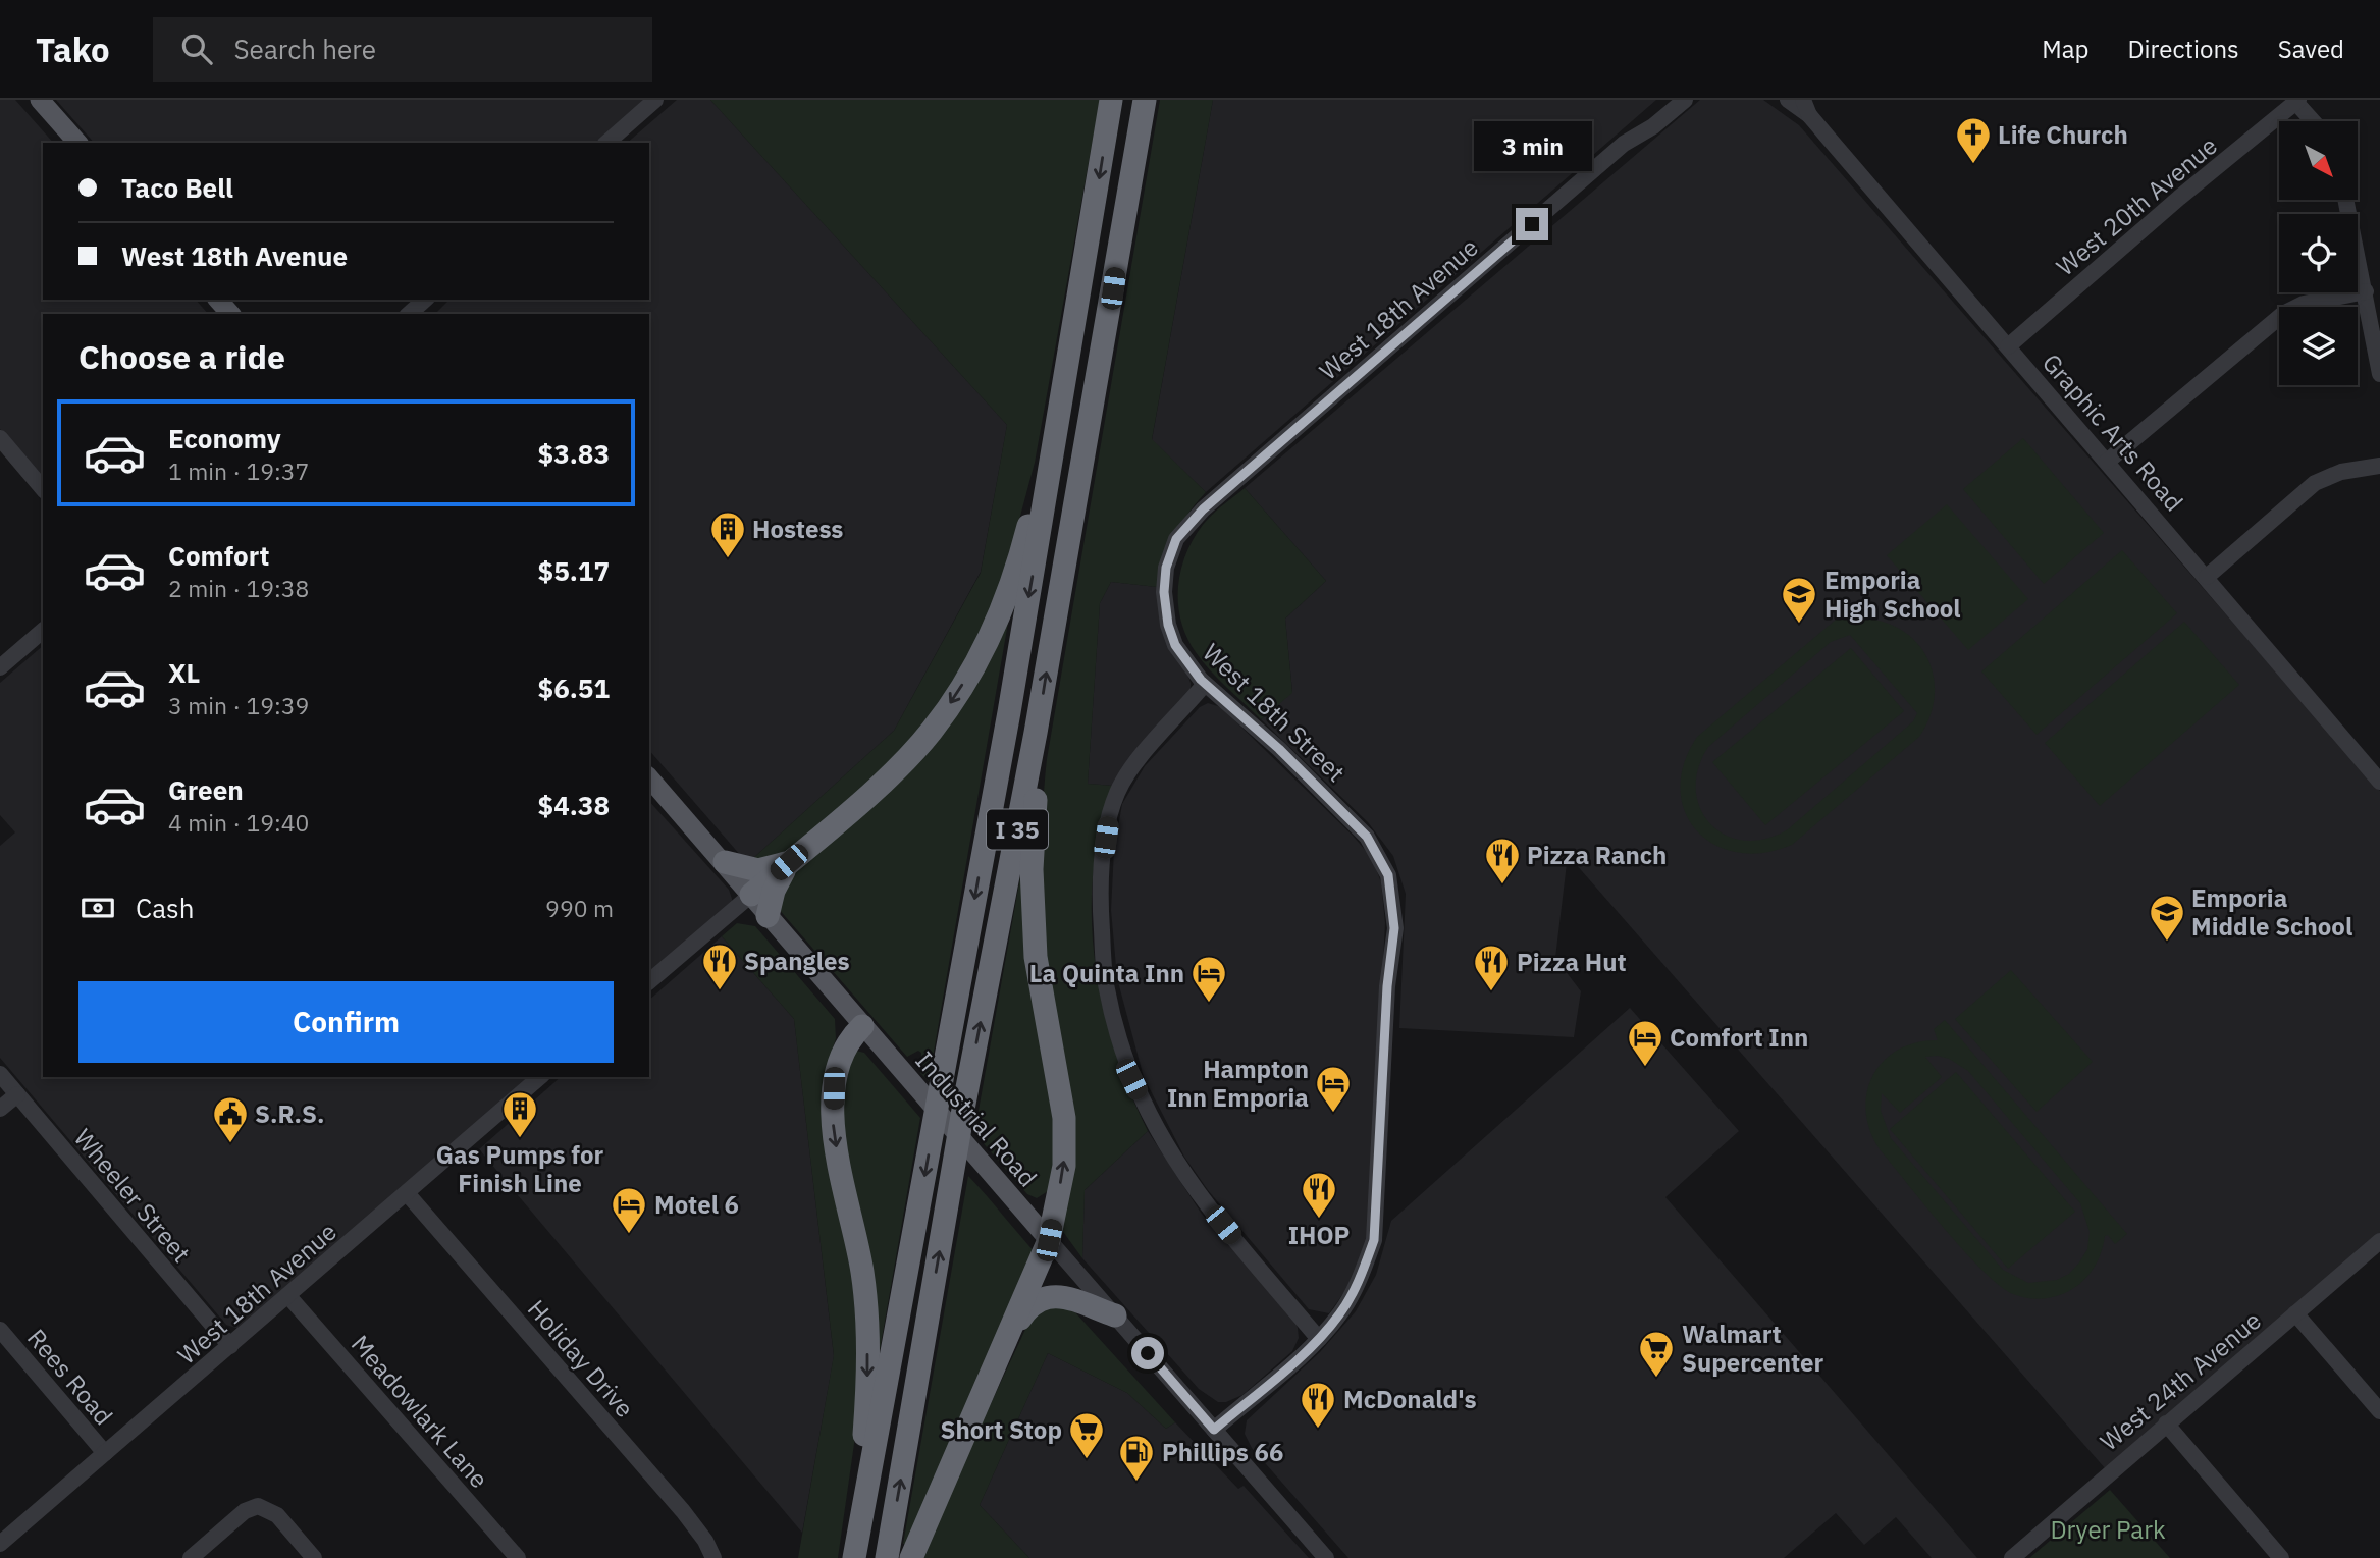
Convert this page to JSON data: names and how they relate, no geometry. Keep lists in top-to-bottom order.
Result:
{
  "streets": {
    "highway": ["I 35"],
    "main road": ["Industrial Road"],
    "street": [
      "West 20th Avenue",
      "West 18th Avenue",
      "Graphic Arts Road",
      "West 18th Street",
      "Wheeler Street",
      "Holiday Drive",
      "Rees Road",
      "West 24th Avenue",
      "Meadowlark Lane"
    ]
  },
  "crossings": [
    ["West 20th Avenue", "Graphic Arts Road"],
    ["West 18th Avenue", "West 18th Street"],
    ["West 18th Avenue", "Wheeler Street"],
    ["West 18th Avenue", "Holiday Drive"],
    ["West 18th Avenue", "Rees Road"],
    ["West 18th Avenue", "Meadowlark Lane"],
    ["West 18th Street", "Industrial Road"]
  ],
  "parks": ["Dryer Park"],
  "places": {
    "church": ["Life Church"],
    "building": ["Hostess", "Gas Pumps for Finish Line"],
    "school or university": ["Emporia High School", "Emporia Middle School"],
    "restaurant": [
      "Pizza Ranch",
      "Spangles",
      "Pizza Hut",
      "IHOP",
      "McDonald's"
    ],
    "hotel": [
      "La Quinta Inn",
      "Comfort Inn",
      "Hampton Inn Emporia",
      "Motel 6"
    ],
    "public building": ["S.R.S."],
    "supermarket": ["Walmart Supercenter", "Short Stop"],
    "fuel station": ["Phillips 66"]
  },
  "north": "bottom right",
  "page": {
    "header": "Tako",
    "search": "Search here",
    "nav": ["Map", "Directions", "Saved"],
    "bubble": "3 min",
    "banner": ["Taco Bell", "West 18th Avenue"],
    "heading": "Choose a ride",
    "list": [
      {
        "name": "Economy",
        "note": "1 min · 19:37",
        "value": "$3.83"
      },
      {
        "name": "Comfort",
        "note": "2 min · 19:38",
        "value": "$5.17"
      },
      {
        "name": "XL",
        "note": "3 min · 19:39",
        "value": "$6.51"
      },
      {
        "name": "Green",
        "note": "4 min · 19:40",
        "value": "$4.38"
      }
    ],
    "pay": ["Cash", "990 m"],
    "buttons": "Confirm"
  }
}
